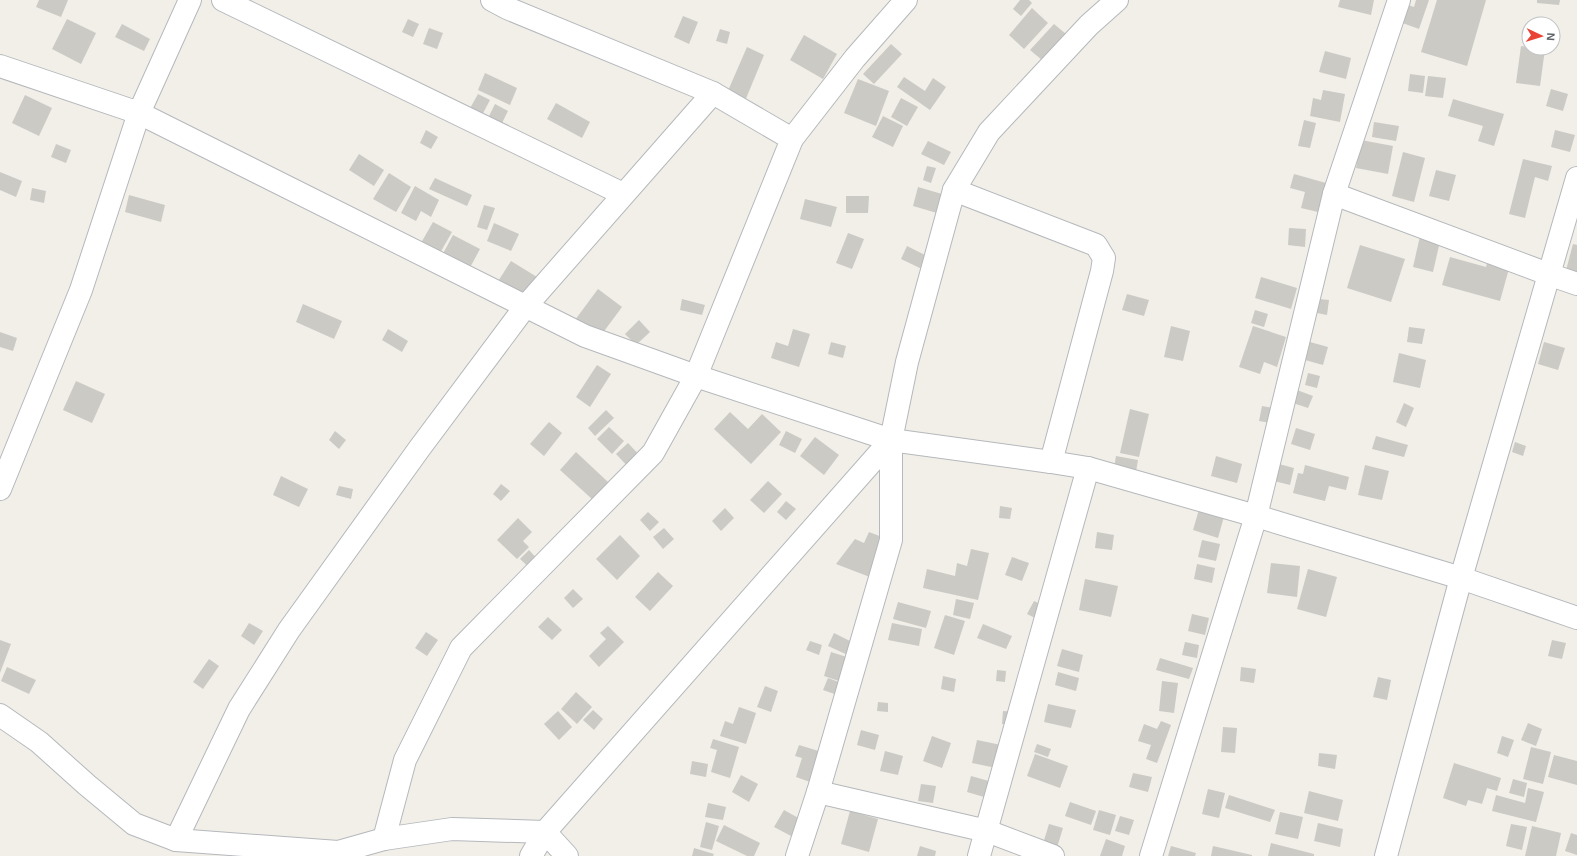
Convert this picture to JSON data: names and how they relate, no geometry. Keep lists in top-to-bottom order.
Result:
{
  "north": "right"
}
